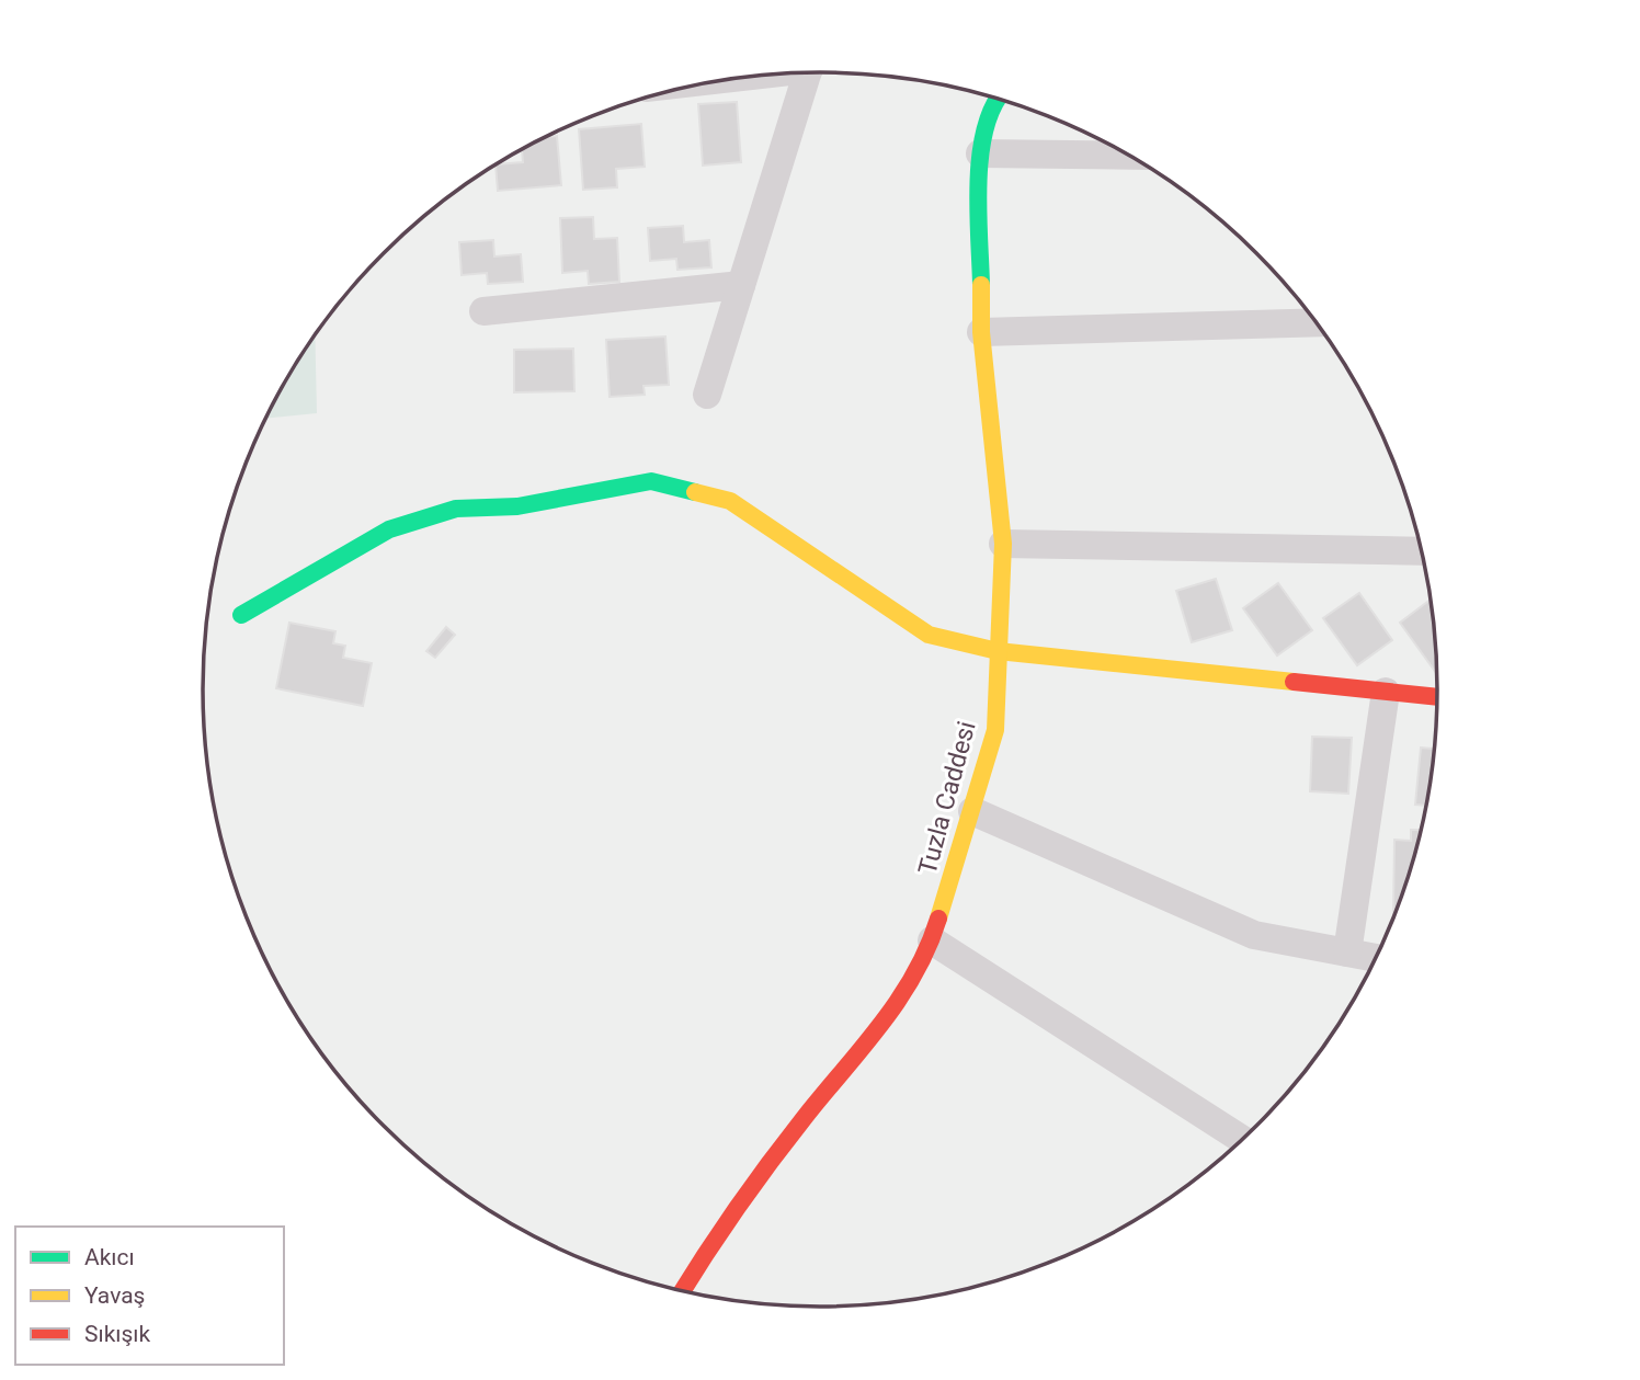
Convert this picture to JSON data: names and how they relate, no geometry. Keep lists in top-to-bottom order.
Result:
{
  "streets": {
    "main road": ["Tuzla Caddesi"]
  },
  "legend": ["Akıcı", "Yavaş", "Sıkışık"]
}
